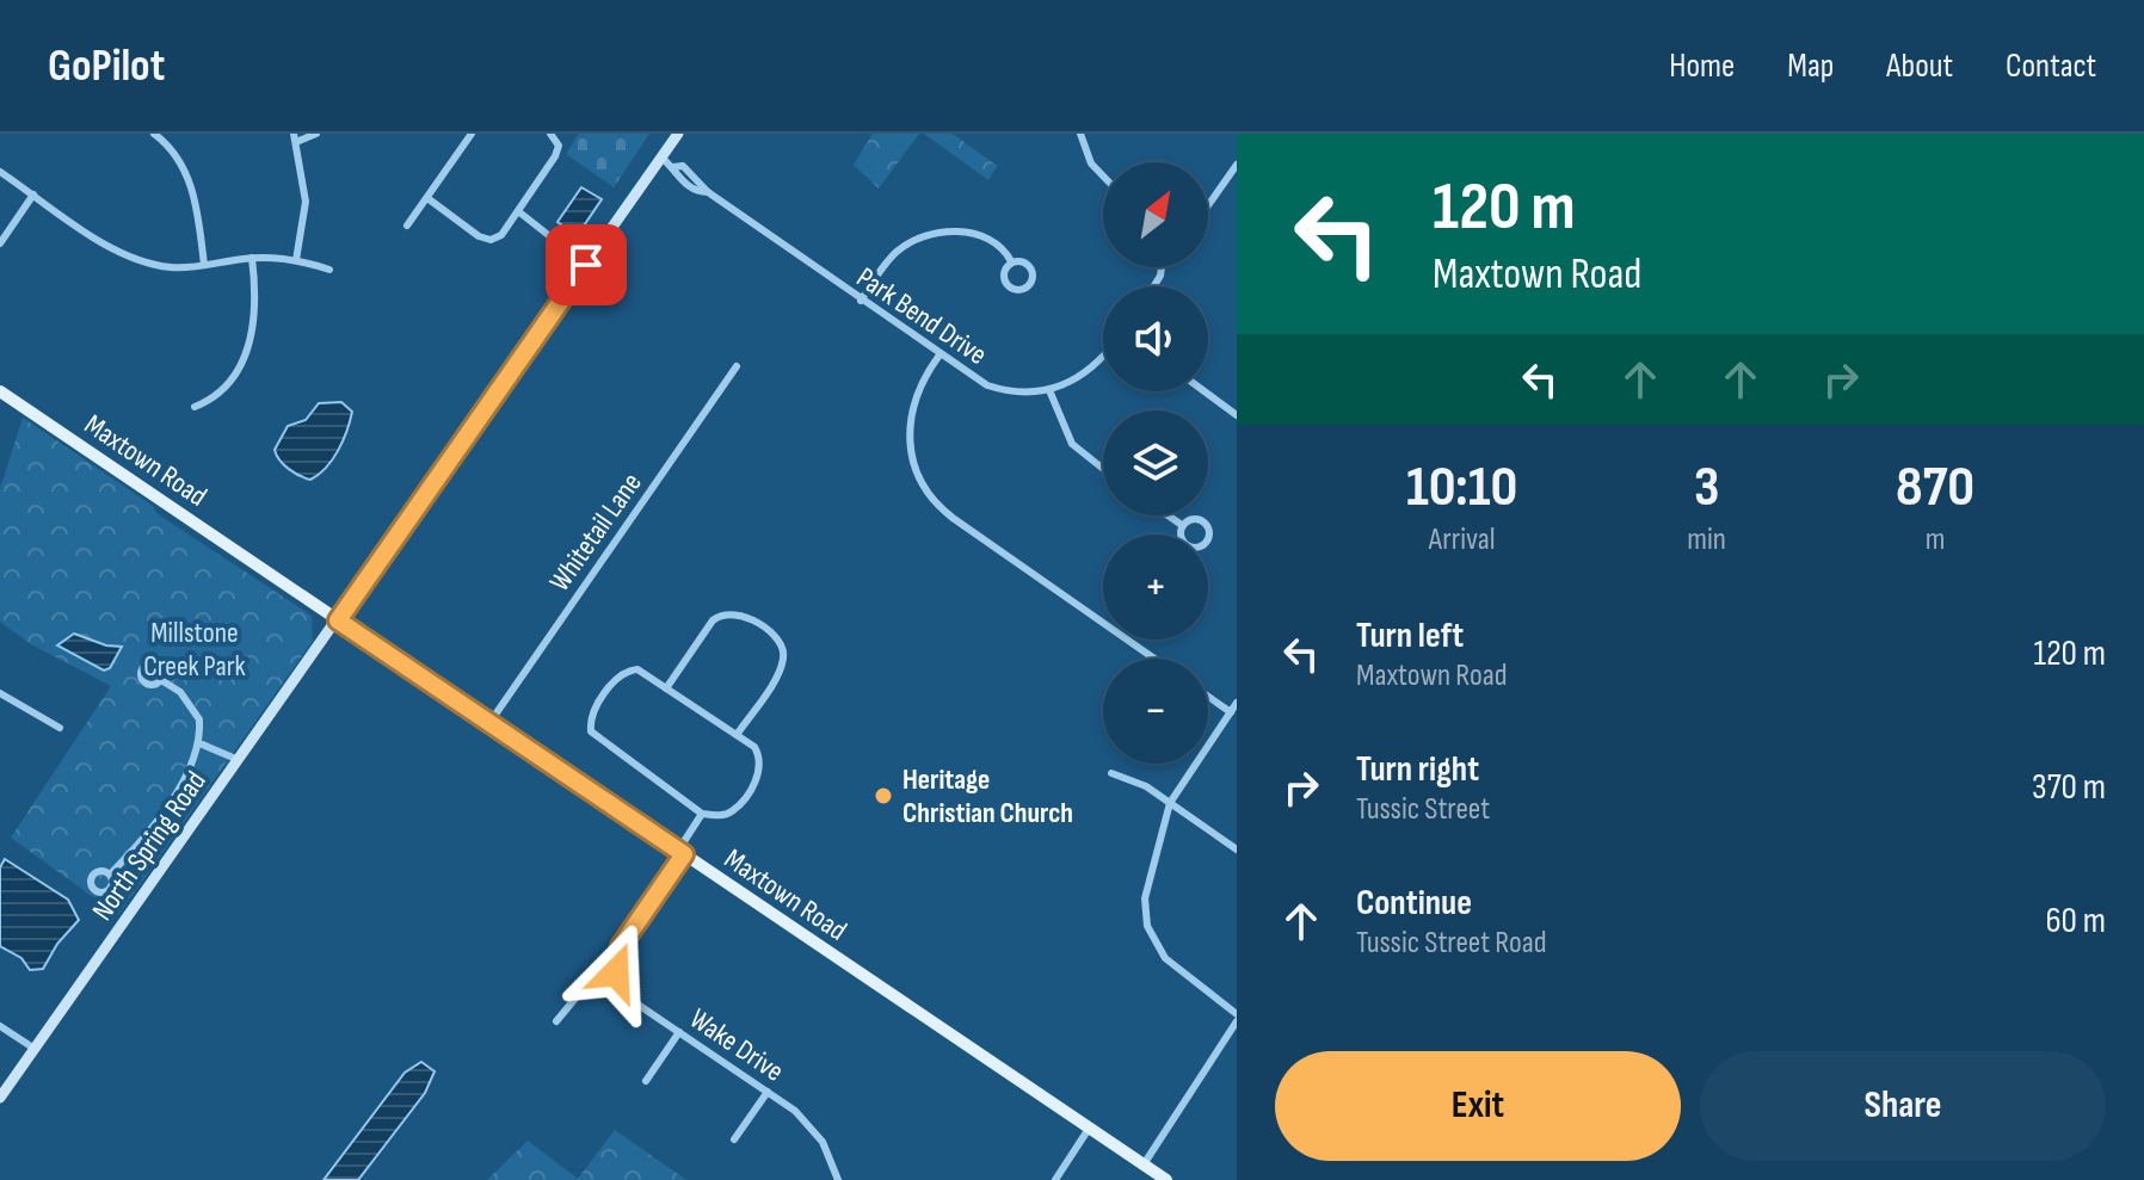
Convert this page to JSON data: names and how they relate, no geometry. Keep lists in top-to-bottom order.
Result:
{
  "streets": {
    "main road": ["Maxtown Road", "North Spring Road"],
    "street": ["Park Bend Drive", "Whitetail Lane", "Wake Drive"]
  },
  "crossings": [
    ["Park Bend Drive", "North Spring Road"],
    ["Maxtown Road", "Whitetail Lane"],
    ["Maxtown Road", "North Spring Road"]
  ],
  "parks": ["Millstone Creek Park"],
  "places": ["Heritage Christian Church"],
  "north": "top right",
  "page": {
    "header": "GoPilot",
    "nav": [
      "Home",
      "Map",
      "About",
      "Contact"
    ],
    "turn": ["120 m", "Maxtown Road"],
    "map_buttons": ["+", "−"],
    "eta": [
      "10:10",
      "Arrival",
      "3",
      "min",
      "870",
      "m"
    ],
    "list": [
      {
        "name": "Turn left",
        "note": "Maxtown Road",
        "value": "120 m"
      },
      {
        "name": "Turn right",
        "note": "Tussic Street",
        "value": "370 m"
      },
      {
        "name": "Continue",
        "note": "Tussic Street Road",
        "value": "60 m"
      }
    ],
    "buttons": ["Exit", "Share"]
  }
}
